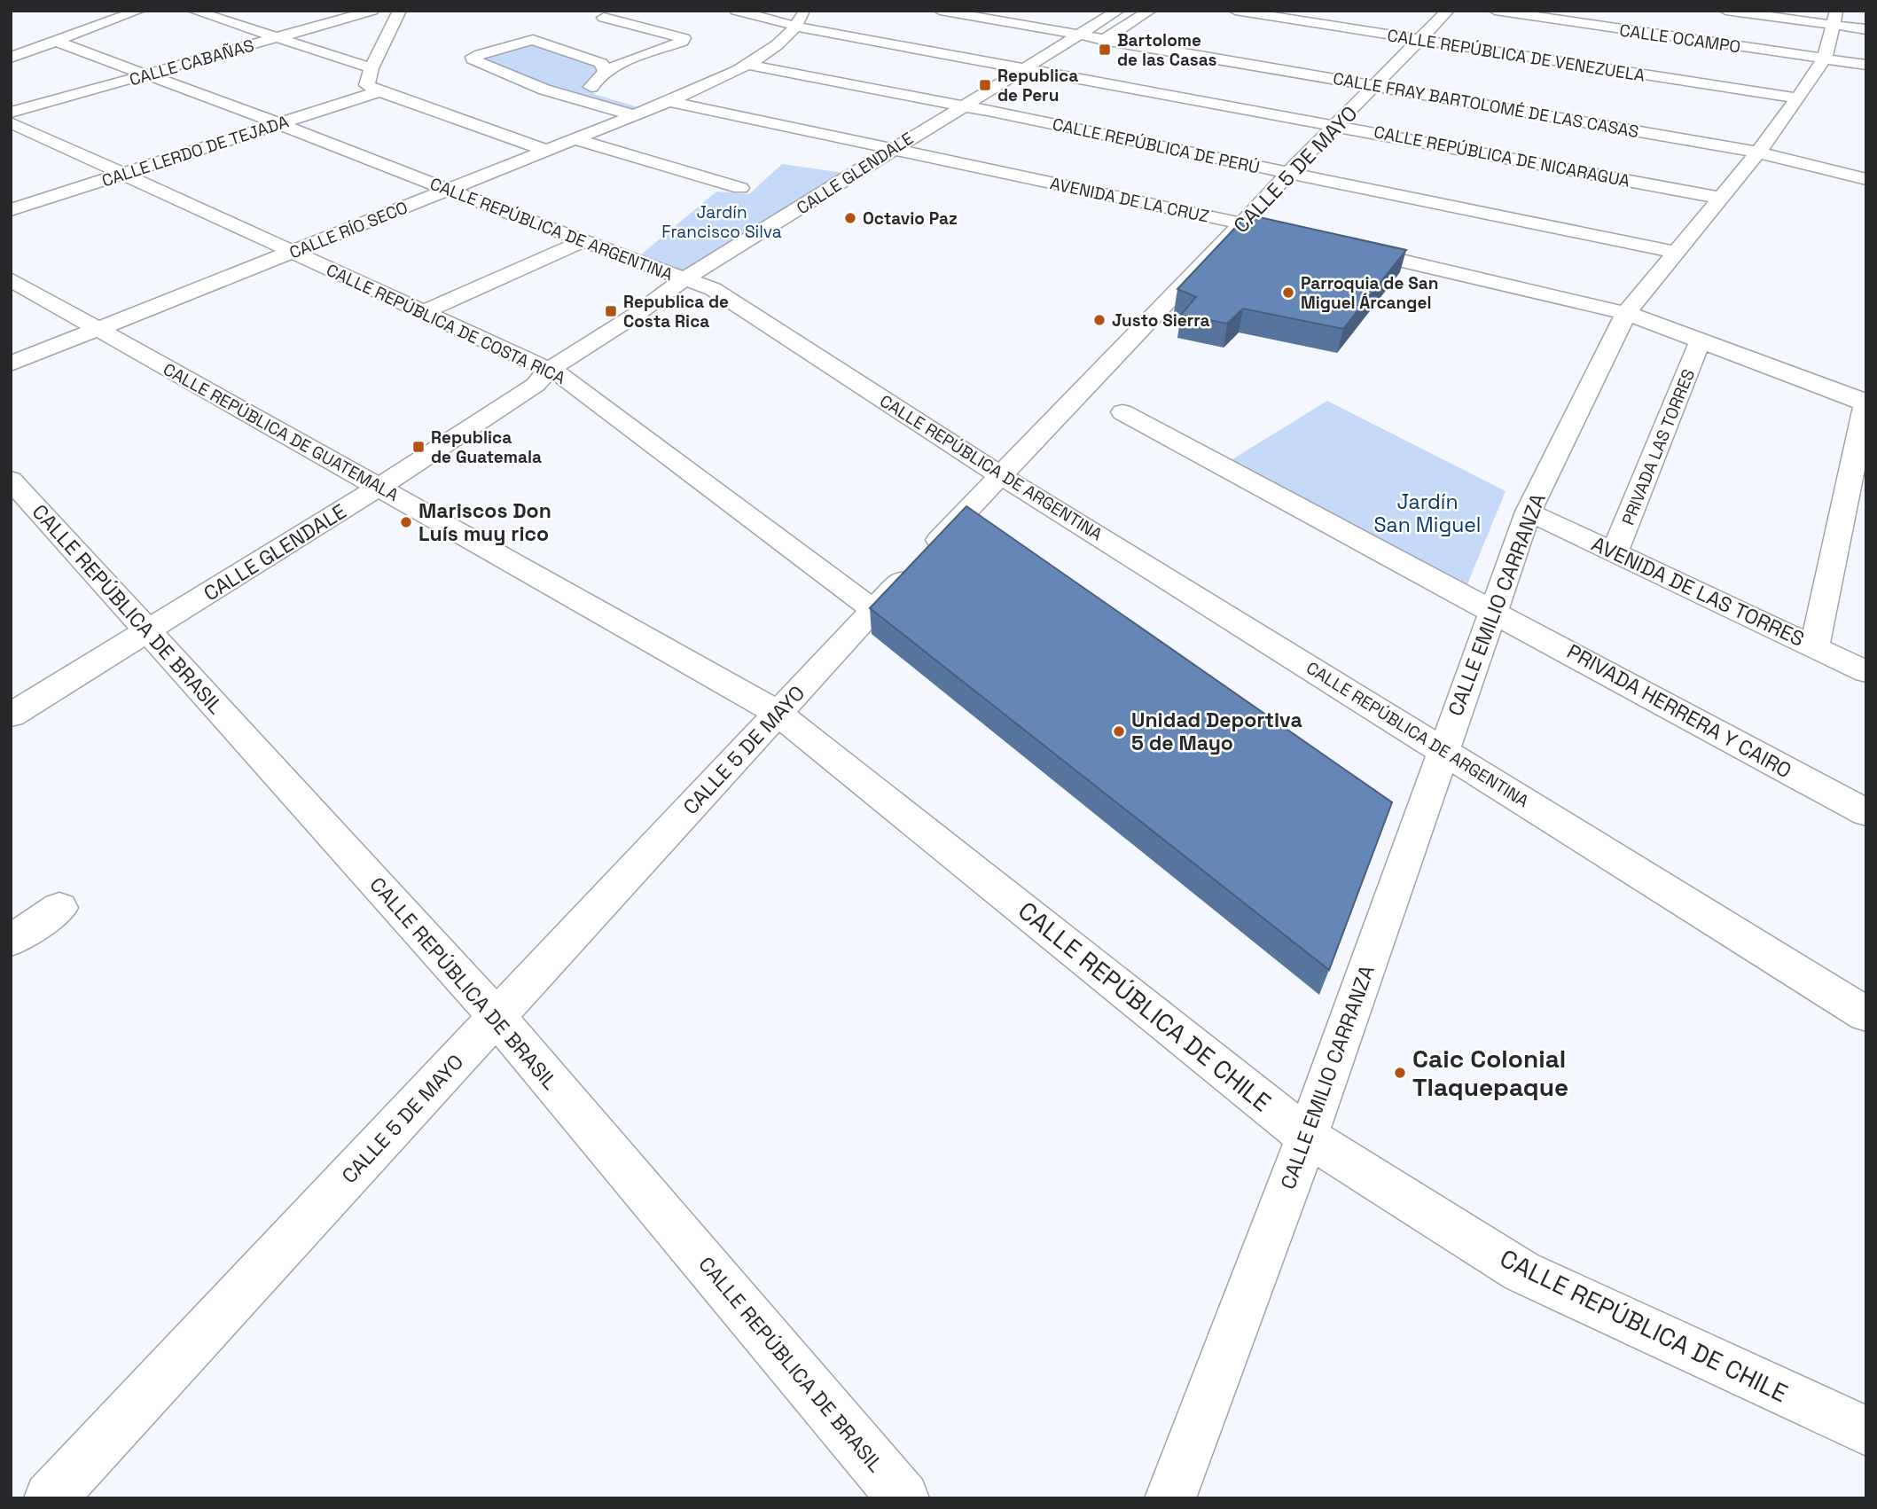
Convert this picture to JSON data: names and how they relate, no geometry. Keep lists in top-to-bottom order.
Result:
{
  "streets": {
    "street": [
      "CALLE OCAMPO",
      "CALLE REPÚBLICA DE VENEZUELA",
      "CALLE CABAÑAS",
      "CALLE FRAY BARTOLOMÉ DE LAS CASAS",
      "CALLE REPÚBLICA DE PERÚ",
      "CALLE LERDO DE TEJADA",
      "CALLE REPÚBLICA DE NICARAGUA",
      "CALLE 5 DE MAYO",
      "CALLE GLENDALE",
      "AVENIDA DE LA CRUZ",
      "CALLE REPÚBLICA DE ARGENTINA",
      "CALLE RÍO SECO",
      "CALLE REPÚBLICA DE COSTA RICA",
      "CALLE REPÚBLICA DE GUATEMALA",
      "PRIVADA LAS TORRES",
      "AVENIDA DE LAS TORRES",
      "CALLE EMILIO CARRANZA",
      "CALLE REPÚBLICA DE BRASIL",
      "PRIVADA HERRERA Y CAIRO",
      "CALLE REPÚBLICA DE CHILE"
    ]
  },
  "crossings": [
    ["CALLE OCAMPO", "CALLE EMILIO CARRANZA"],
    ["CALLE REPÚBLICA DE VENEZUELA", "CALLE 5 DE MAYO"],
    ["CALLE REPÚBLICA DE VENEZUELA", "CALLE EMILIO CARRANZA"],
    ["CALLE CABAÑAS", "CALLE REPÚBLICA DE ARGENTINA"],
    ["CALLE FRAY BARTOLOMÉ DE LAS CASAS", "CALLE 5 DE MAYO"],
    ["CALLE FRAY BARTOLOMÉ DE LAS CASAS", "CALLE GLENDALE"],
    ["CALLE FRAY BARTOLOMÉ DE LAS CASAS", "CALLE EMILIO CARRANZA"],
    ["CALLE REPÚBLICA DE PERÚ", "CALLE 5 DE MAYO"],
    ["CALLE REPÚBLICA DE PERÚ", "CALLE GLENDALE"],
    ["CALLE REPÚBLICA DE PERÚ", "CALLE RÍO SECO"],
    ["CALLE REPÚBLICA DE PERÚ", "CALLE EMILIO CARRANZA"],
    ["CALLE LERDO DE TEJADA", "CALLE REPÚBLICA DE ARGENTINA"],
    ["CALLE LERDO DE TEJADA", "CALLE REPÚBLICA DE COSTA RICA"],
    ["CALLE REPÚBLICA DE NICARAGUA", "CALLE 5 DE MAYO"],
    ["CALLE REPÚBLICA DE NICARAGUA", "CALLE GLENDALE"],
    ["CALLE REPÚBLICA DE NICARAGUA", "CALLE RÍO SECO"],
    ["CALLE REPÚBLICA DE NICARAGUA", "CALLE EMILIO CARRANZA"],
    ["CALLE 5 DE MAYO", "AVENIDA DE LA CRUZ"],
    ["CALLE 5 DE MAYO", "CALLE REPÚBLICA DE ARGENTINA"],
    ["CALLE 5 DE MAYO", "CALLE REPÚBLICA DE COSTA RICA"],
    ["CALLE 5 DE MAYO", "CALLE REPÚBLICA DE GUATEMALA"],
    ["CALLE 5 DE MAYO", "CALLE REPÚBLICA DE BRASIL"],
    ["CALLE 5 DE MAYO", "CALLE REPÚBLICA DE CHILE"],
    ["CALLE GLENDALE", "AVENIDA DE LA CRUZ"],
    ["CALLE GLENDALE", "CALLE REPÚBLICA DE ARGENTINA"],
    ["CALLE GLENDALE", "CALLE REPÚBLICA DE COSTA RICA"],
    ["CALLE GLENDALE", "CALLE REPÚBLICA DE GUATEMALA"],
    ["CALLE GLENDALE", "CALLE REPÚBLICA DE BRASIL"],
    ["AVENIDA DE LA CRUZ", "CALLE RÍO SECO"],
    ["CALLE REPÚBLICA DE ARGENTINA", "CALLE RÍO SECO"],
    ["CALLE REPÚBLICA DE ARGENTINA", "CALLE EMILIO CARRANZA"],
    ["CALLE RÍO SECO", "CALLE REPÚBLICA DE COSTA RICA"],
    ["CALLE RÍO SECO", "CALLE REPÚBLICA DE GUATEMALA"],
    ["CALLE REPÚBLICA DE GUATEMALA", "CALLE REPÚBLICA DE CHILE"],
    ["PRIVADA LAS TORRES", "AVENIDA DE LAS TORRES"],
    ["AVENIDA DE LAS TORRES", "CALLE EMILIO CARRANZA"],
    ["CALLE EMILIO CARRANZA", "PRIVADA HERRERA Y CAIRO"],
    ["CALLE EMILIO CARRANZA", "CALLE REPÚBLICA DE CHILE"]
  ],
  "parks": ["Jardín Francisco Silva", "Jardín San Miguel"],
  "places": {
    "transit": [
      "Bartolome de las Casas",
      "Republica de Peru",
      "Republica de Costa Rica",
      "Republica de Guatemala"
    ],
    "other": [
      "Octavio Paz",
      "Parroquia de San Miguel Árcangel",
      "Justo Sierra",
      "Mariscos Don Luís muy rico",
      "Unidad Deportiva 5 de Mayo",
      "Caic Colonial Tlaquepaque"
    ]
  }
}
